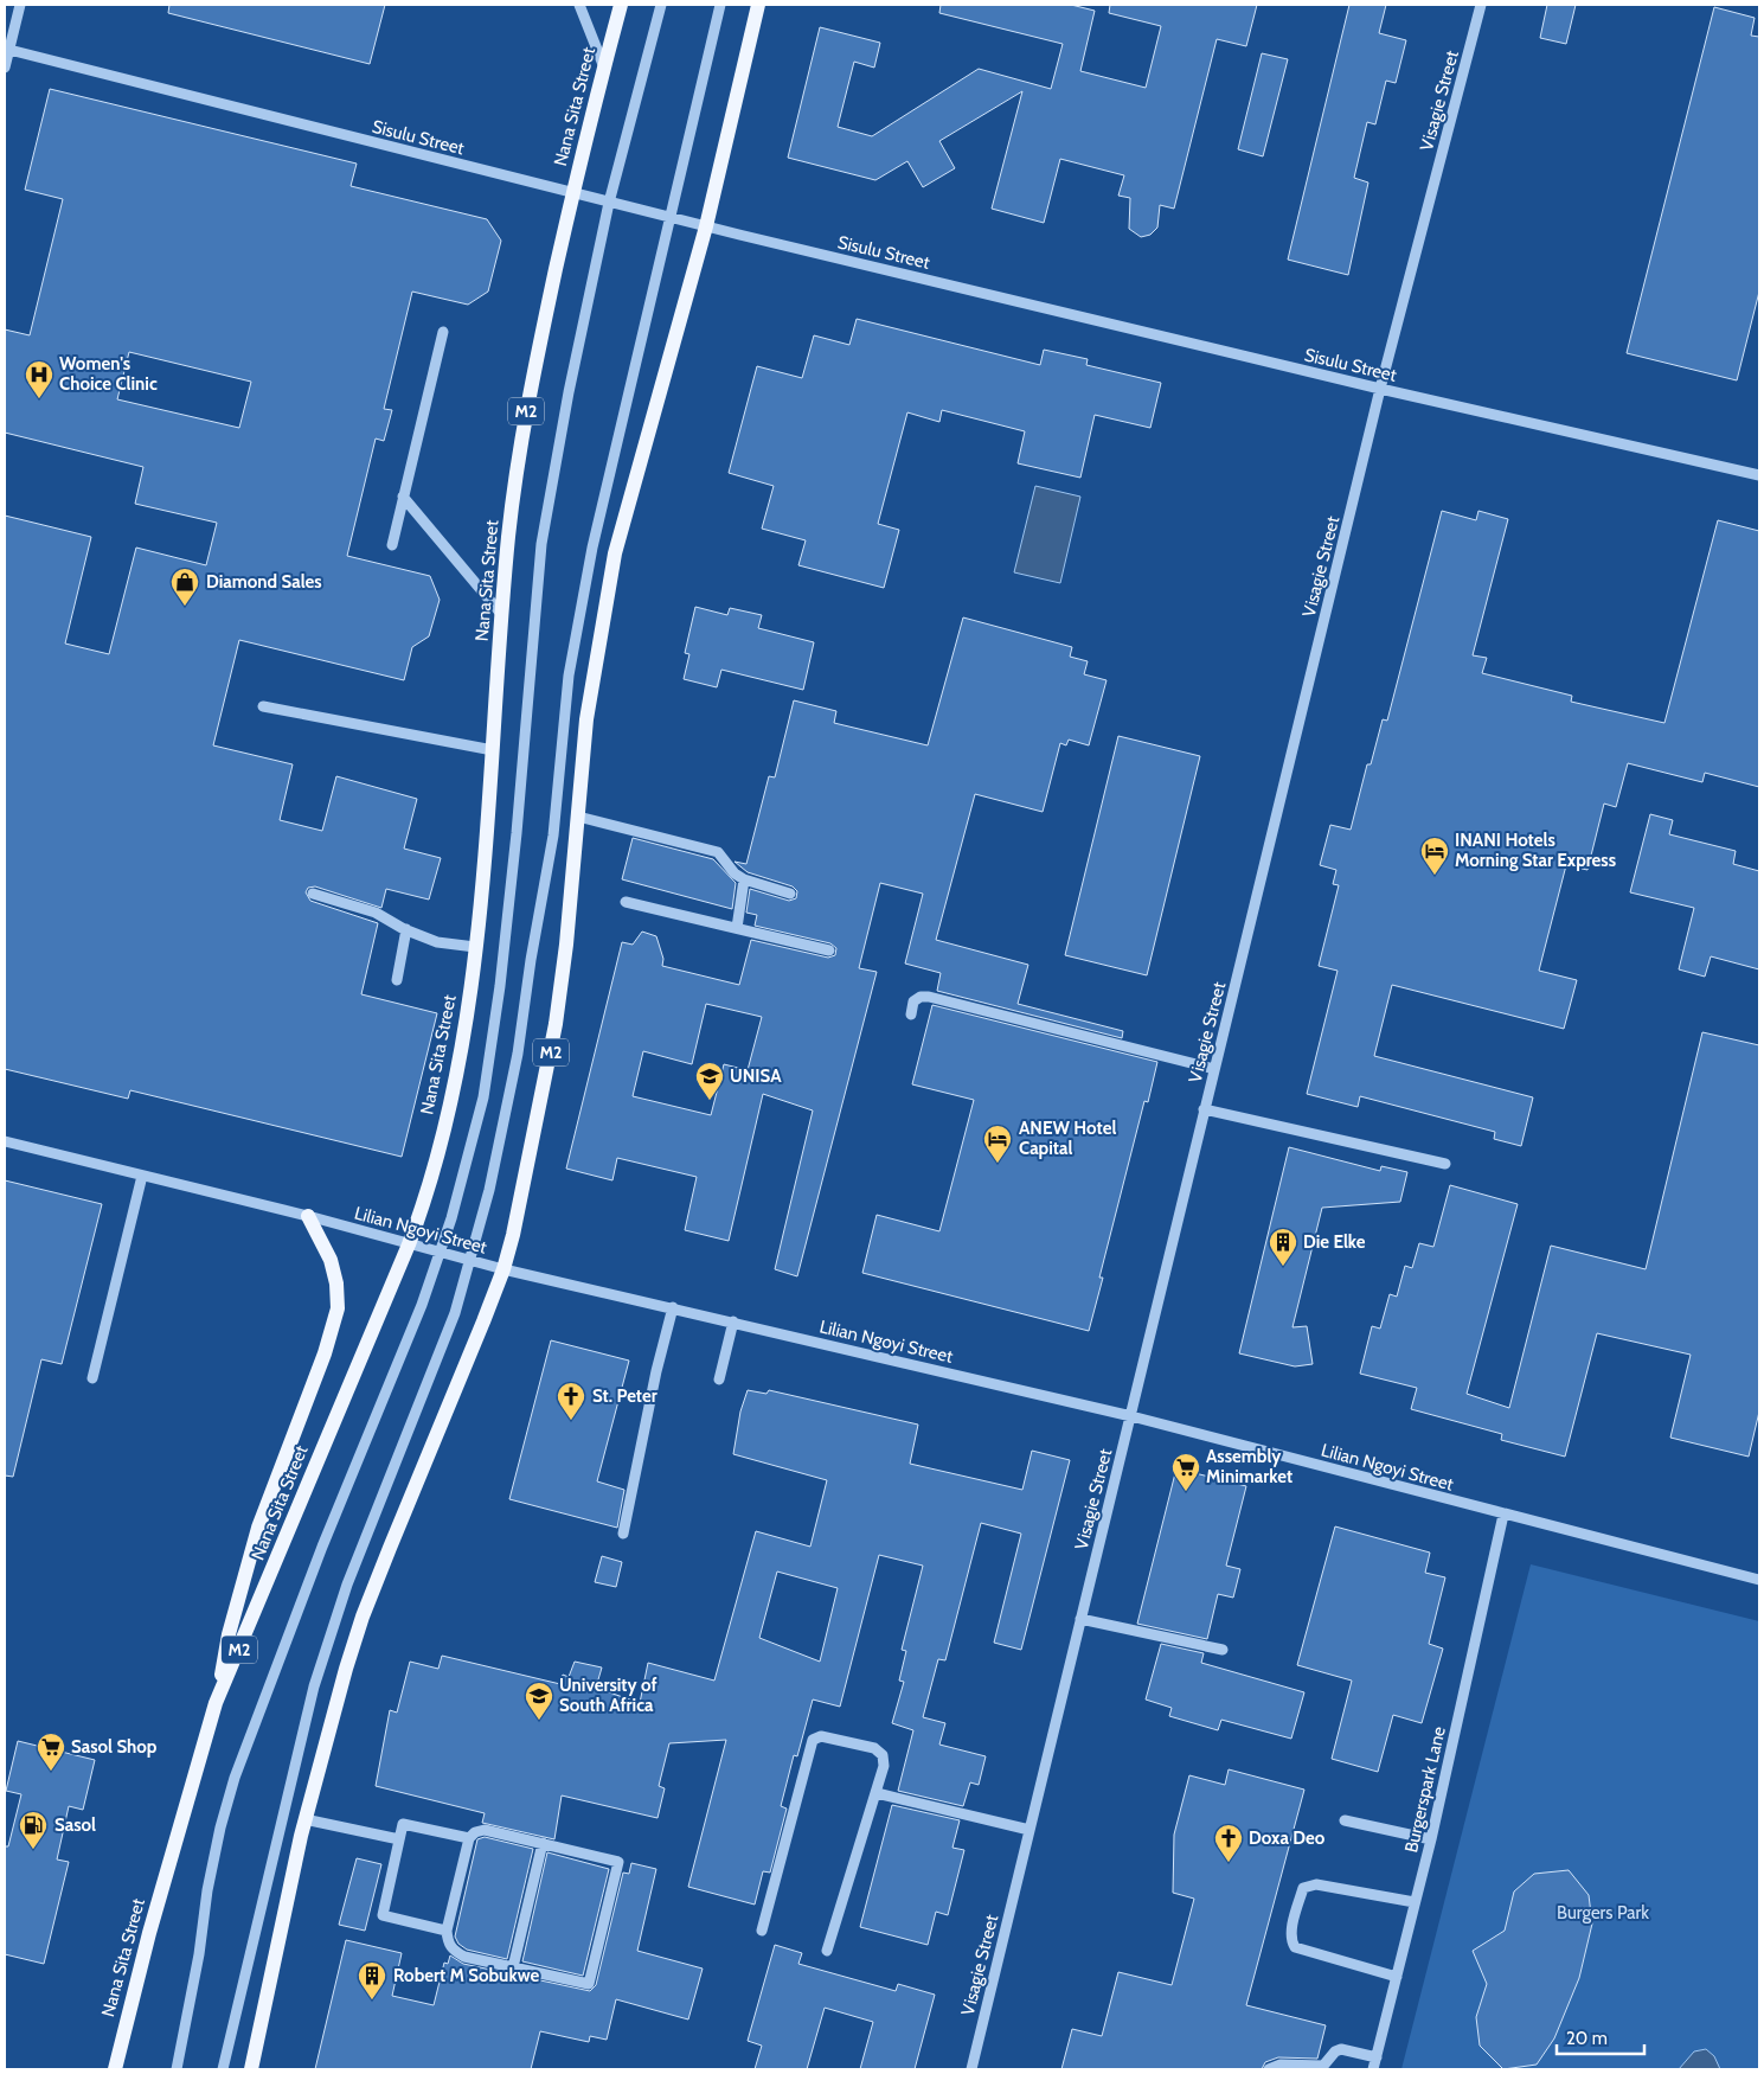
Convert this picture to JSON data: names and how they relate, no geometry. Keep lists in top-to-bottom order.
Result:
{
  "streets": {
    "main road": ["Nana Sita Street", "M2"],
    "street": [
      "Visagie Street",
      "Sisulu Street",
      "Lilian Ngoyi Street",
      "Burgerspark Lane"
    ]
  },
  "crossings": [
    ["Visagie Street", "Sisulu Street"],
    ["Visagie Street", "Lilian Ngoyi Street"],
    ["Nana Sita Street", "Sisulu Street"],
    ["Nana Sita Street", "Lilian Ngoyi Street"],
    ["Sisulu Street", "M2"],
    ["M2", "Lilian Ngoyi Street"],
    ["Lilian Ngoyi Street", "Burgerspark Lane"]
  ],
  "parks": ["Burgers Park"],
  "places": {
    "hospital": ["Women's Choice Clinic"],
    "shop": ["Diamond Sales"],
    "hotel": ["INANI Hotels Morning Star Express", "ANEW Hotel Capital"],
    "school or university": ["UNISA", "University of South Africa"],
    "building": ["Die Elke", "Robert M Sobukwe"],
    "church": ["St. Peter", "Doxa Deo"],
    "supermarket": ["Assembly Minimarket", "Sasol Shop"],
    "fuel station": ["Sasol"]
  },
  "scale_bar": "20 m"
}
